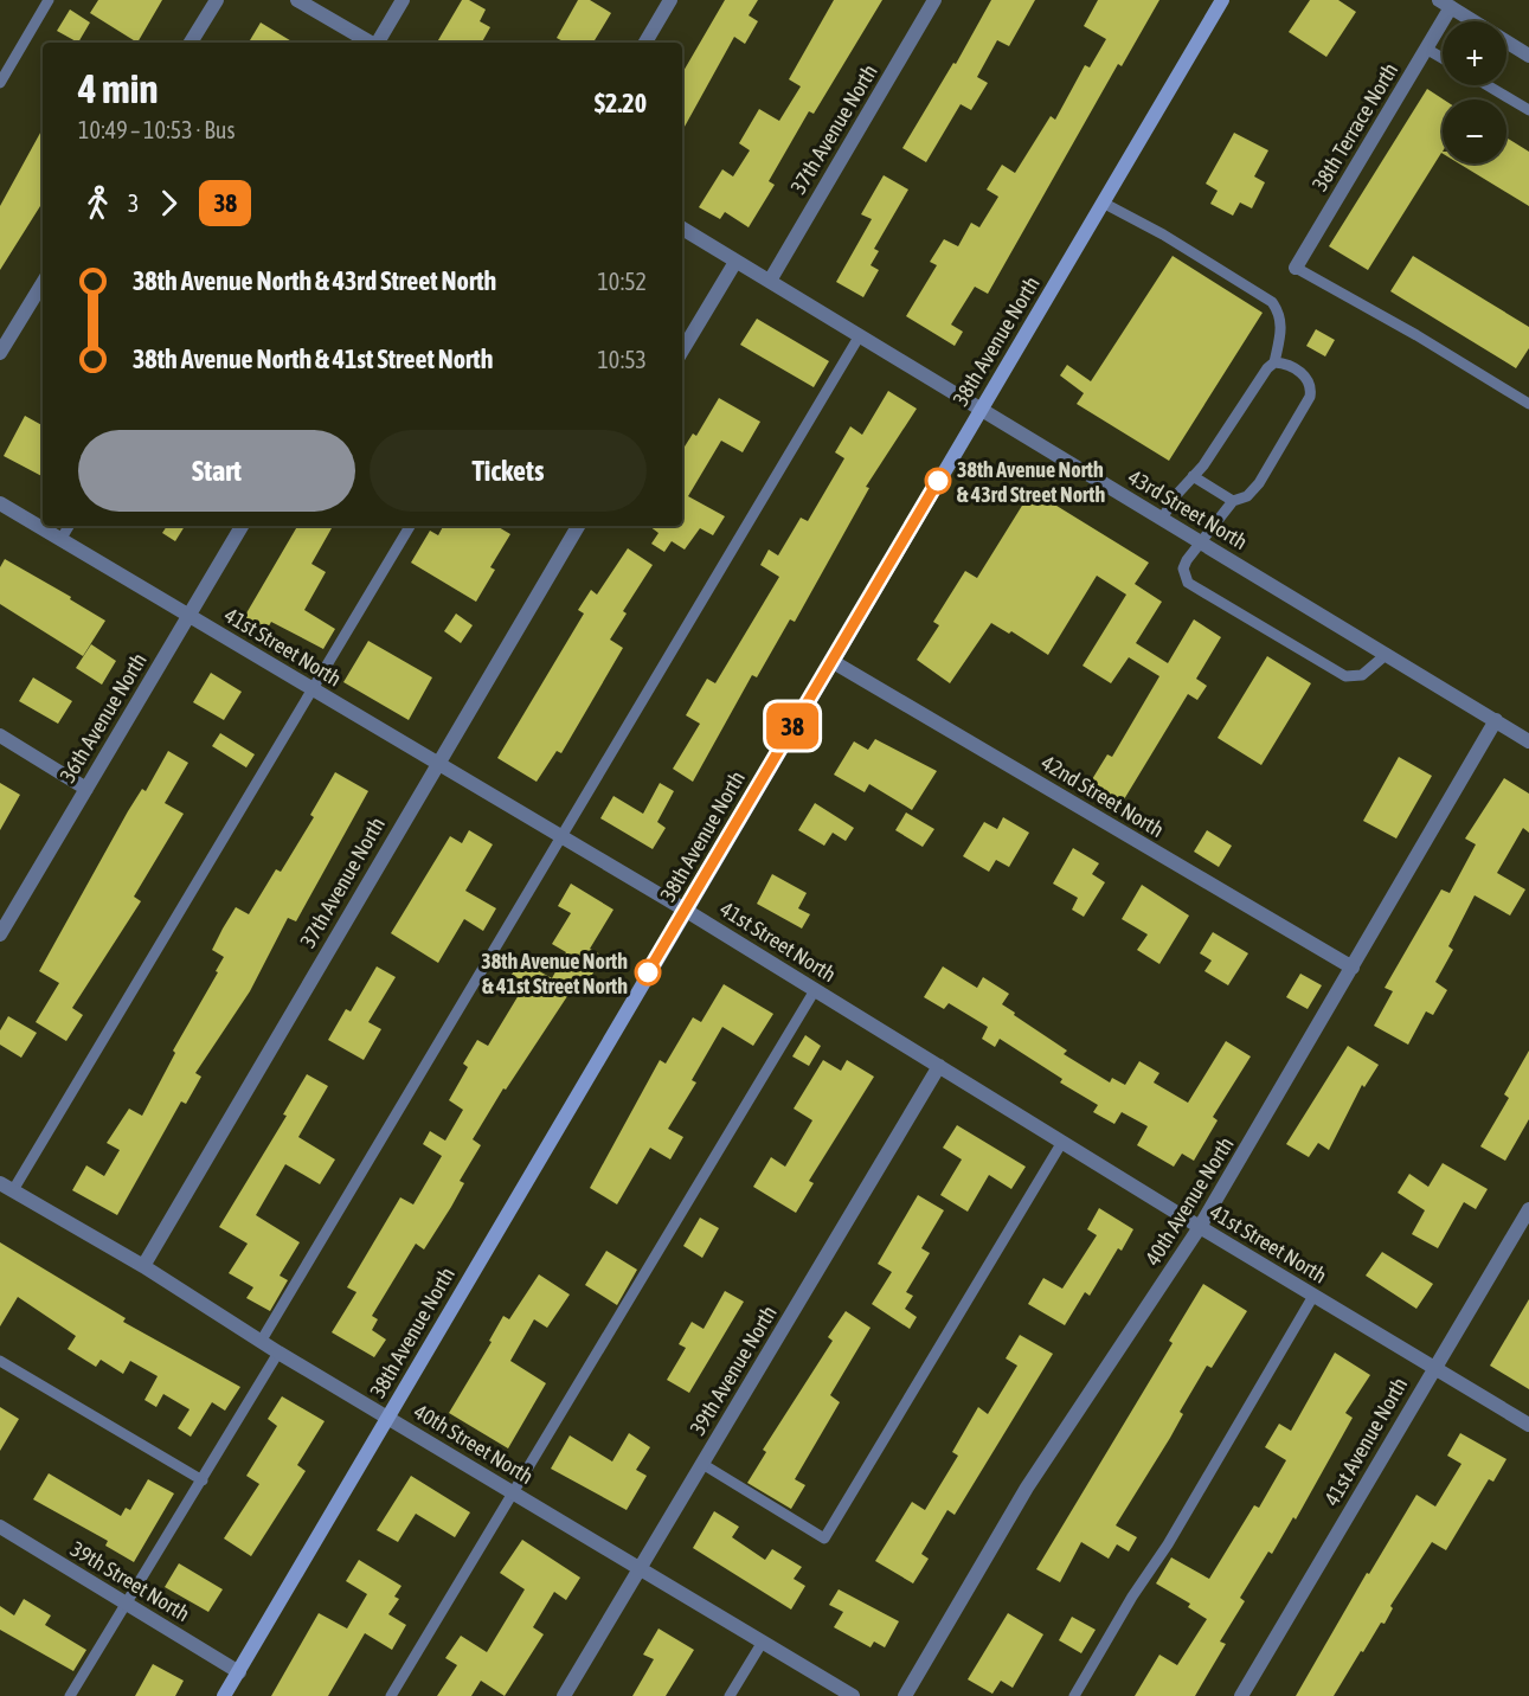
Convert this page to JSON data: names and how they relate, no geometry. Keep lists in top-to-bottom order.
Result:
{
  "streets": {
    "main road": ["38th Avenue North"],
    "street": [
      "38th Terrace North",
      "37th Avenue North",
      "43rd Street North",
      "41st Street North",
      "36th Avenue North",
      "42nd Street North",
      "40th Avenue North",
      "39th Avenue North",
      "41st Avenue North",
      "40th Street North",
      "39th Street North"
    ]
  },
  "crossings": [
    ["37th Avenue North", "43rd Street North"],
    ["37th Avenue North", "41st Street North"],
    ["37th Avenue North", "40th Street North"],
    ["38th Avenue North", "43rd Street North"],
    ["38th Avenue North", "41st Street North"],
    ["38th Avenue North", "42nd Street North"],
    ["38th Avenue North", "40th Street North"],
    ["38th Avenue North", "39th Street North"],
    ["43rd Street North", "40th Avenue North"],
    ["41st Street North", "36th Avenue North"],
    ["41st Street North", "40th Avenue North"],
    ["41st Street North", "39th Avenue North"],
    ["41st Street North", "41st Avenue North"],
    ["42nd Street North", "40th Avenue North"],
    ["39th Avenue North", "40th Street North"]
  ],
  "places": ["38th Avenue North & 43rd Street North", "38th Avenue North & 41st Street North"],
  "lines": ["bus line 38"],
  "page": {
    "on_map": "38",
    "map_buttons": ["+", "−"],
    "heading": ["4 min", "10:49 – 10:53 · Bus", "$2.20"],
    "legs": ["3", "38"],
    "list": [
      {
        "name": "38th Avenue North & 43rd Street North",
        "value": "10:52"
      },
      {
        "name": "38th Avenue North & 41st Street North",
        "value": "10:53"
      }
    ],
    "buttons": ["Start", "Tickets"]
  }
}
